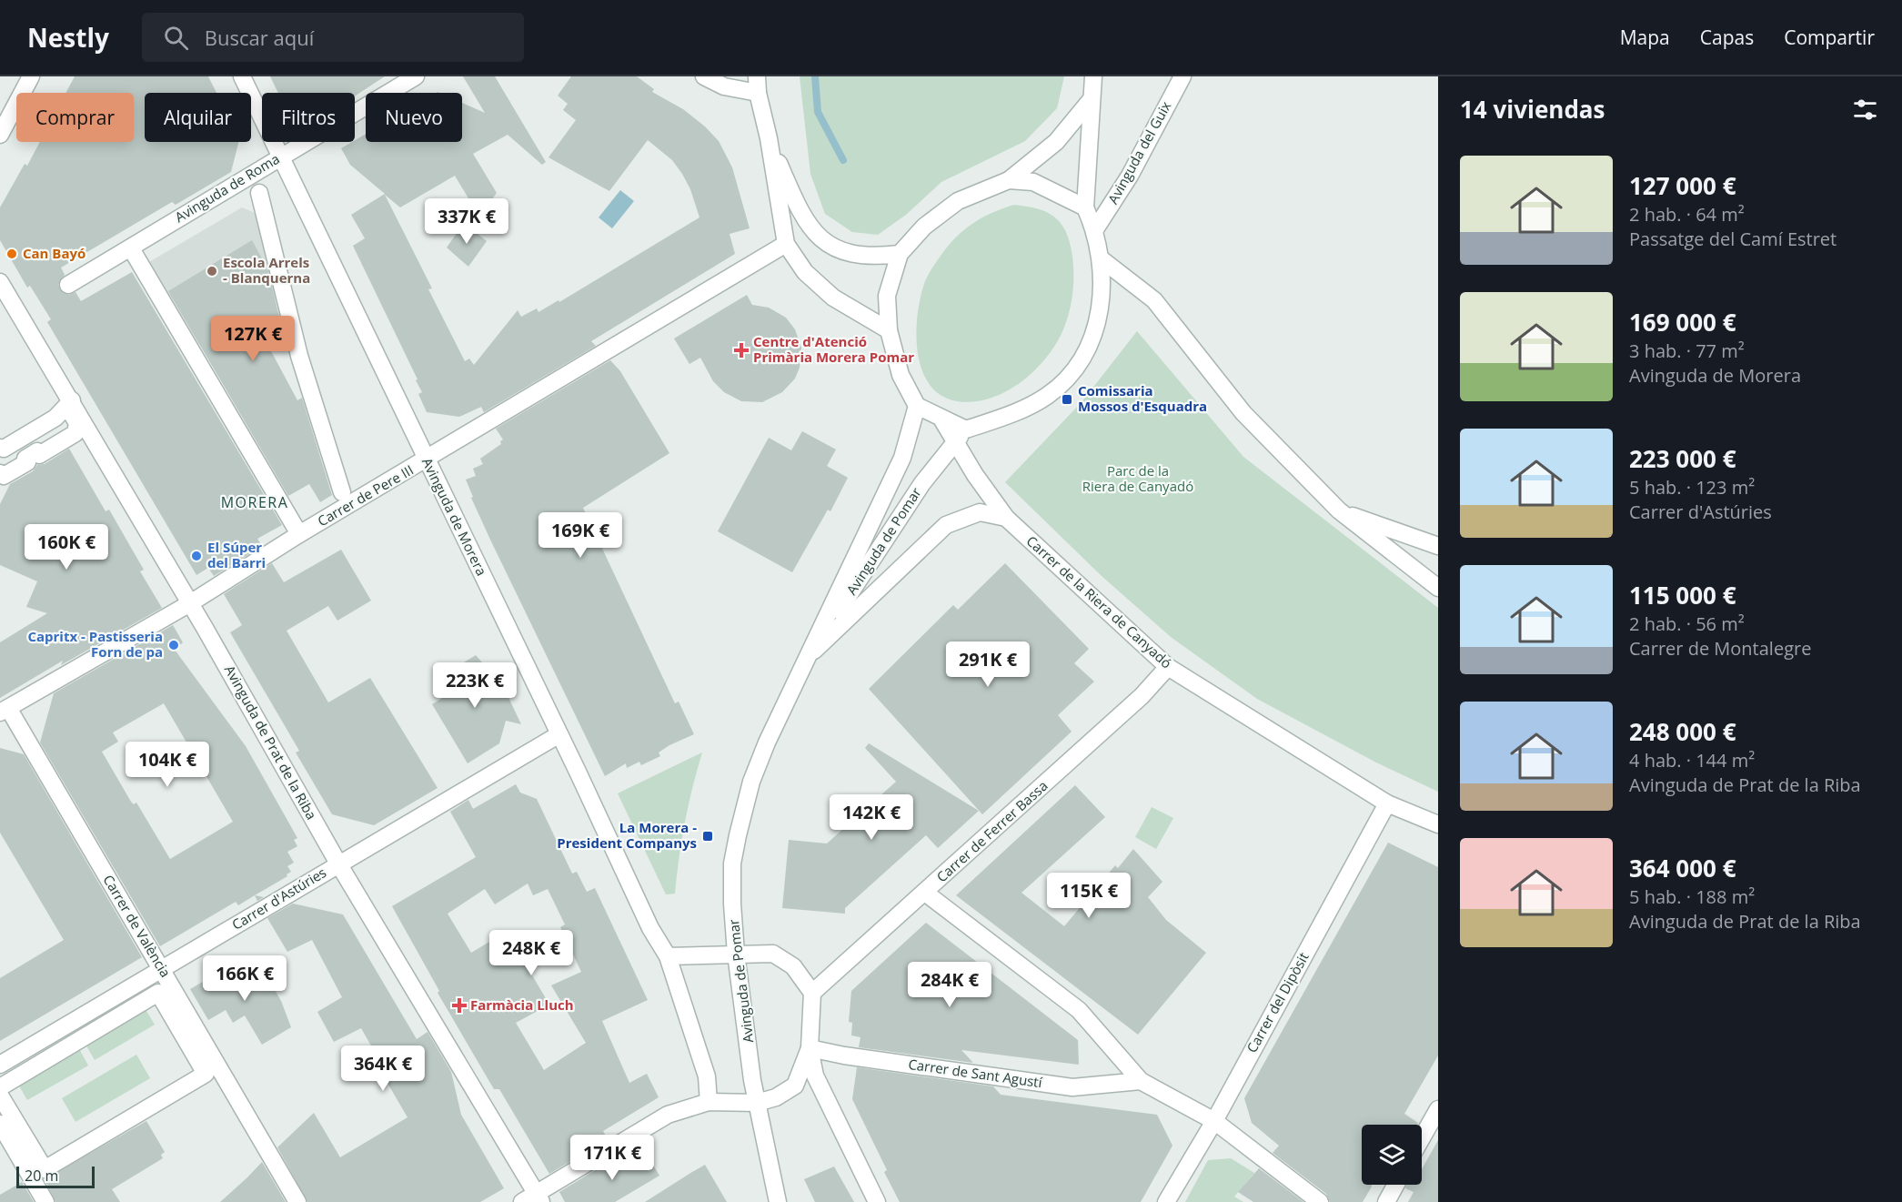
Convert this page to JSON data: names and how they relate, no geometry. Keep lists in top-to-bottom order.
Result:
{
  "streets": {
    "street": [
      "Avinguda del Guix",
      "Avinguda de Roma",
      "Carrer de Pere III",
      "Avinguda de Morera",
      "Avinguda de Pomar",
      "Carrer de la Riera de Canyadó",
      "Avinguda de Prat de la Riba",
      "Carrer de Ferrer Bassa",
      "Carrer d'Astúries",
      "Carrer de València",
      "Carrer del Dipòsit",
      "Carrer de Sant Agustí"
    ]
  },
  "crossings": [
    ["Avinguda de Roma", "Avinguda de Morera"],
    ["Carrer de Pere III", "Avinguda de Morera"],
    ["Carrer de Pere III", "Avinguda de Prat de la Riba"],
    ["Carrer de Pere III", "Carrer de València"],
    ["Avinguda de Morera", "Carrer d'Astúries"],
    ["Avinguda de Pomar", "Carrer de la Riera de Canyadó"],
    ["Carrer de la Riera de Canyadó", "Carrer de Ferrer Bassa"],
    ["Carrer de la Riera de Canyadó", "Carrer del Dipòsit"],
    ["Avinguda de Prat de la Riba", "Carrer d'Astúries"],
    ["Carrer d'Astúries", "Carrer de València"]
  ],
  "districts": ["MORERA"],
  "parks": ["Parc de la Riera de Canyadó"],
  "places": {
    "other": [
      "Can Bayó",
      "Escola Arrels - Blanquerna",
      "El Súper del Barri",
      "Capritx - Pastisseria Forn de pa"
    ],
    "health": ["Centre d'Atenció Primària Morera Pomar", "Farmàcia Lluch"],
    "transit": ["Comissaria Mossos d'Esquadra", "La Morera - President Companys"]
  },
  "scale_bar": "20 m",
  "page": {
    "header": "Nestly",
    "search": "Buscar aquí",
    "nav": ["Mapa", "Capas", "Compartir"],
    "heading": "14 viviendas",
    "chip": [
      "Comprar",
      "Alquilar",
      "Filtros",
      "Nuevo"
    ],
    "list": [
      {
        "name": "127 000 €",
        "note": "2 hab. · 64 m² · Passatge del Camí Estret"
      },
      {
        "name": "169 000 €",
        "note": "3 hab. · 77 m² · Avinguda de Morera"
      },
      {
        "name": "223 000 €",
        "note": "5 hab. · 123 m² · Carrer d'Astúries"
      },
      {
        "name": "115 000 €",
        "note": "2 hab. · 56 m² · Carrer de Montalegre"
      },
      {
        "name": "248 000 €",
        "note": "4 hab. · 144 m² · Avinguda de Prat de la Riba"
      },
      {
        "name": "364 000 €",
        "note": "5 hab. · 188 m² · Avinguda de Prat de la Riba"
      }
    ],
    "price": [
      "337K €",
      "127K €",
      "169K €",
      "160K €",
      "291K €",
      "223K €",
      "104K €",
      "142K €",
      "115K €",
      "248K €",
      "166K €",
      "284K €",
      "364K €",
      "171K €"
    ],
    "scale": "20 m"
  }
}
